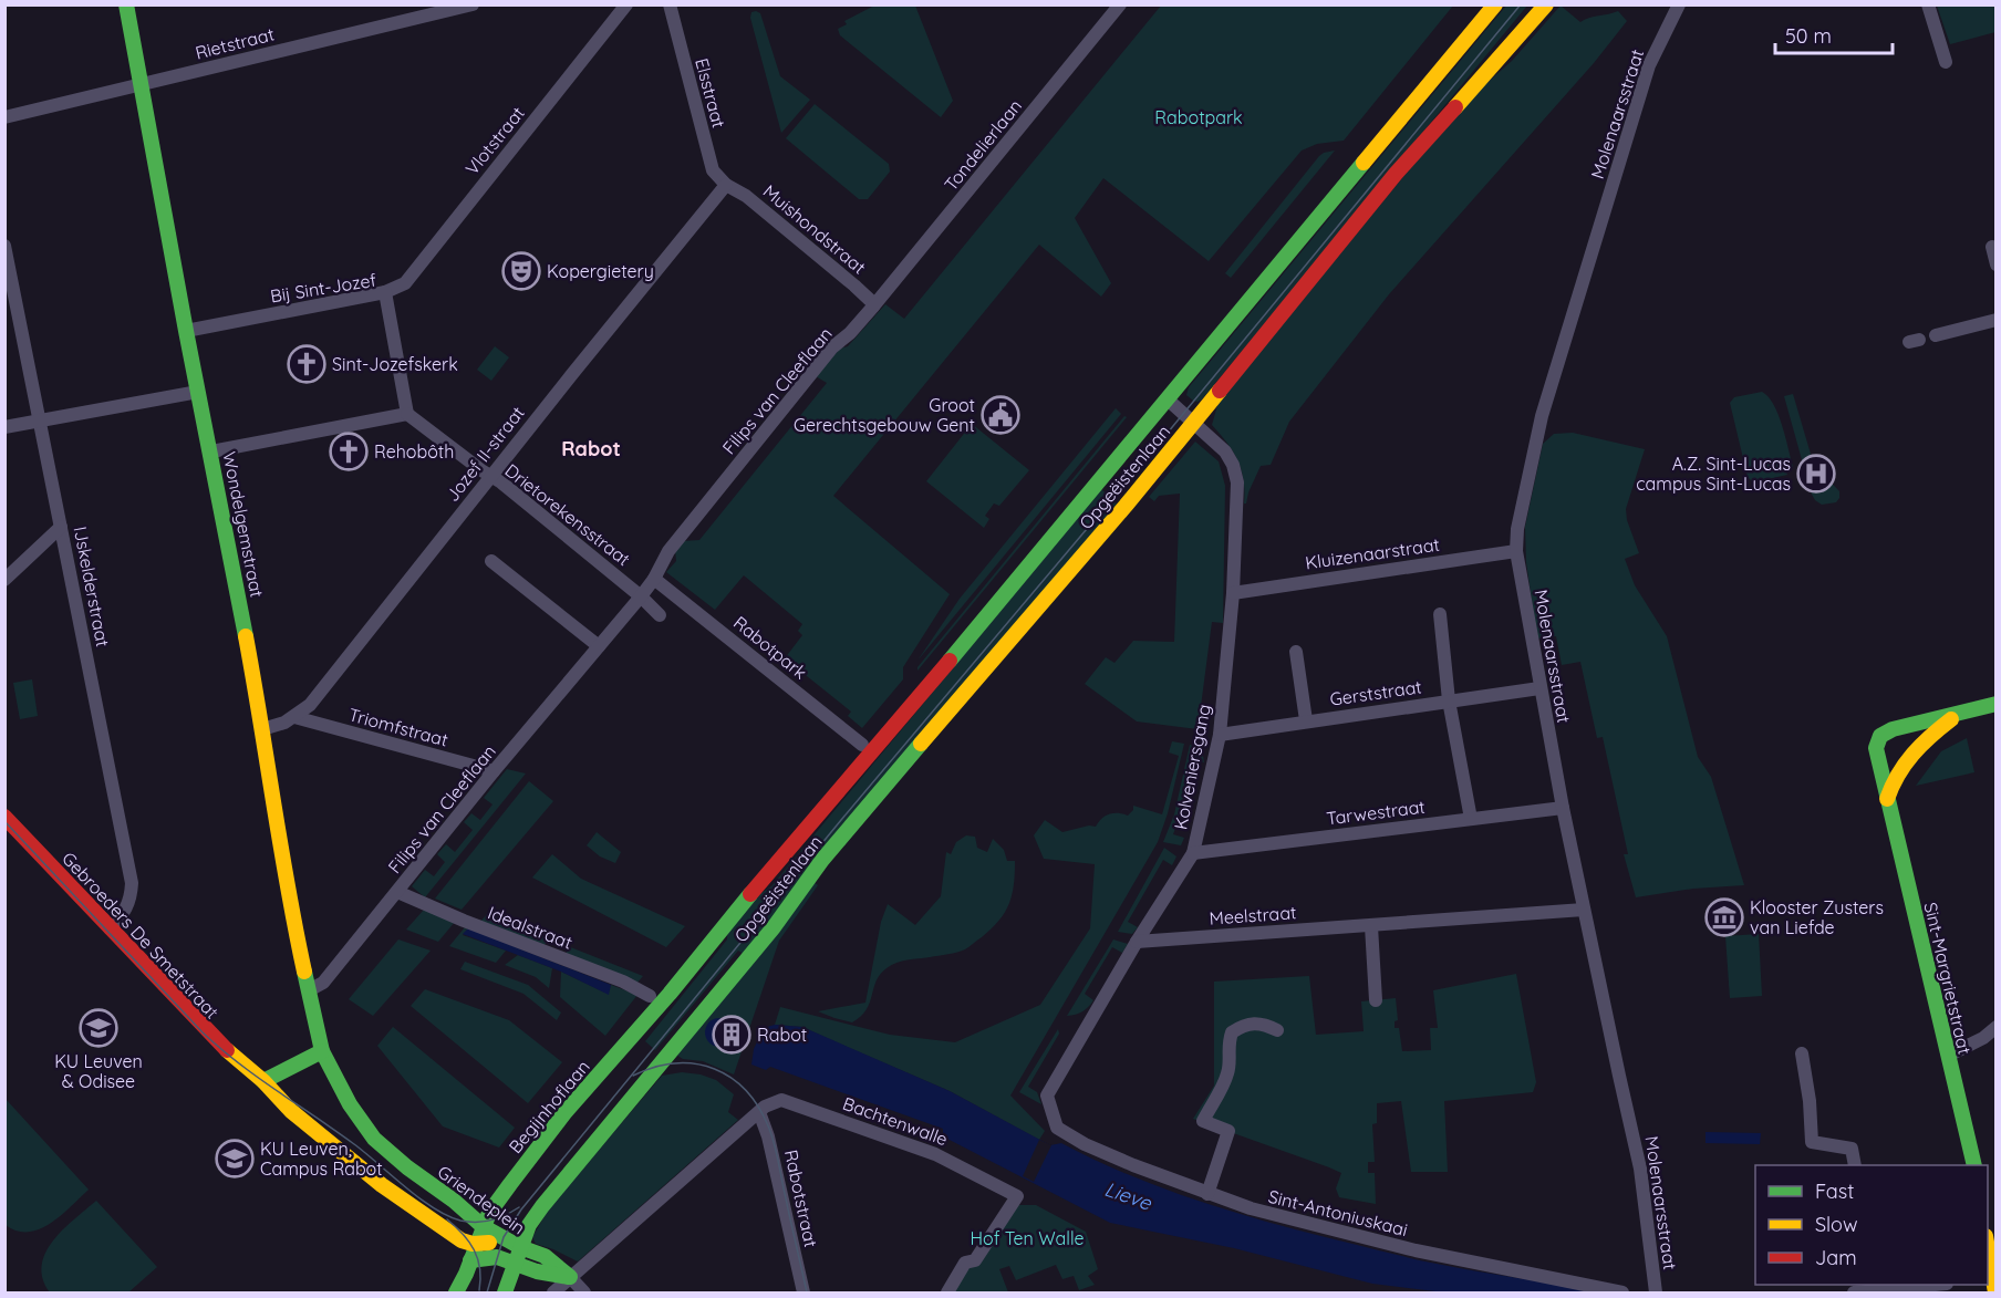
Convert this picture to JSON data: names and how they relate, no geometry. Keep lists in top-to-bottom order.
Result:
{
  "streets": {
    "main road": [
      "Opgeëistenlaan",
      "Wondelgemstraat",
      "Gebroeders De Smetstraat",
      "Sint-Margrietstraat",
      "Begijnhoflaan",
      "Griendeplein"
    ],
    "street": [
      "Rietstraat",
      "Elsstraat",
      "Molenaarsstraat",
      "Vlotstraat",
      "Tondelierlaan",
      "Muishondstraat",
      "Bij Sint-Jozef",
      "Filips van Cleeflaan",
      "Jozef II-straat",
      "Drietorekensstraat",
      "Kluizenaarstraat",
      "IJskelderstraat",
      "Rabotpark",
      "Gerststraat",
      "Triomfstraat",
      "Kolveniersgang",
      "Tarwestraat",
      "Meelstraat",
      "Idealstraat",
      "Bachtenwalle",
      "Rabotstraat",
      "Sint-Antoniuskaai"
    ]
  },
  "crossings": [
    ["Rietstraat", "Wondelgemstraat"],
    ["Elsstraat", "Muishondstraat"],
    ["Elsstraat", "Jozef II-straat"],
    ["Molenaarsstraat", "Kluizenaarstraat"],
    ["Molenaarsstraat", "Gerststraat"],
    ["Molenaarsstraat", "Tarwestraat"],
    ["Molenaarsstraat", "Meelstraat"],
    ["Vlotstraat", "Bij Sint-Jozef"],
    ["Tondelierlaan", "Muishondstraat"],
    ["Tondelierlaan", "Filips van Cleeflaan"],
    ["Muishondstraat", "Filips van Cleeflaan"],
    ["Muishondstraat", "Jozef II-straat"],
    ["Bij Sint-Jozef", "Drietorekensstraat"],
    ["Bij Sint-Jozef", "Wondelgemstraat"],
    ["Filips van Cleeflaan", "Drietorekensstraat"],
    ["Filips van Cleeflaan", "Wondelgemstraat"],
    ["Filips van Cleeflaan", "Rabotpark"],
    ["Filips van Cleeflaan", "Triomfstraat"],
    ["Filips van Cleeflaan", "Idealstraat"],
    ["Jozef II-straat", "Drietorekensstraat"],
    ["Jozef II-straat", "Wondelgemstraat"],
    ["Jozef II-straat", "Triomfstraat"],
    ["Opgeëistenlaan", "Kolveniersgang"],
    ["Opgeëistenlaan", "Begijnhoflaan"],
    ["Opgeëistenlaan", "Griendeplein"],
    ["Wondelgemstraat", "Griendeplein"],
    ["Kluizenaarstraat", "Kolveniersgang"],
    ["IJskelderstraat", "Gebroeders De Smetstraat"],
    ["Gerststraat", "Kolveniersgang"],
    ["Kolveniersgang", "Tarwestraat"],
    ["Kolveniersgang", "Meelstraat"],
    ["Kolveniersgang", "Sint-Antoniuskaai"],
    ["Gebroeders De Smetstraat", "Griendeplein"],
    ["Begijnhoflaan", "Griendeplein"],
    ["Bachtenwalle", "Rabotstraat"]
  ],
  "districts": ["Rabot"],
  "water": ["Lieve"],
  "parks": ["Rabotpark", "Hof Ten Walle"],
  "places": {
    "theatre": ["Kopergietery"],
    "church": ["Sint-Jozefskerk", "Rehobôth"],
    "public building": ["Groot Gerechtsgebouw Gent"],
    "hospital": ["A.Z. Sint-Lucas campus Sint-Lucas"],
    "museum": ["Klooster Zusters van Liefde"],
    "school or university": ["KU Leuven & Odisee", "KU Leuven, Campus Rabot"],
    "building": ["Rabot"]
  },
  "legend": ["Fast", "Slow", "Jam"],
  "scale_bar": "50 m"
}
